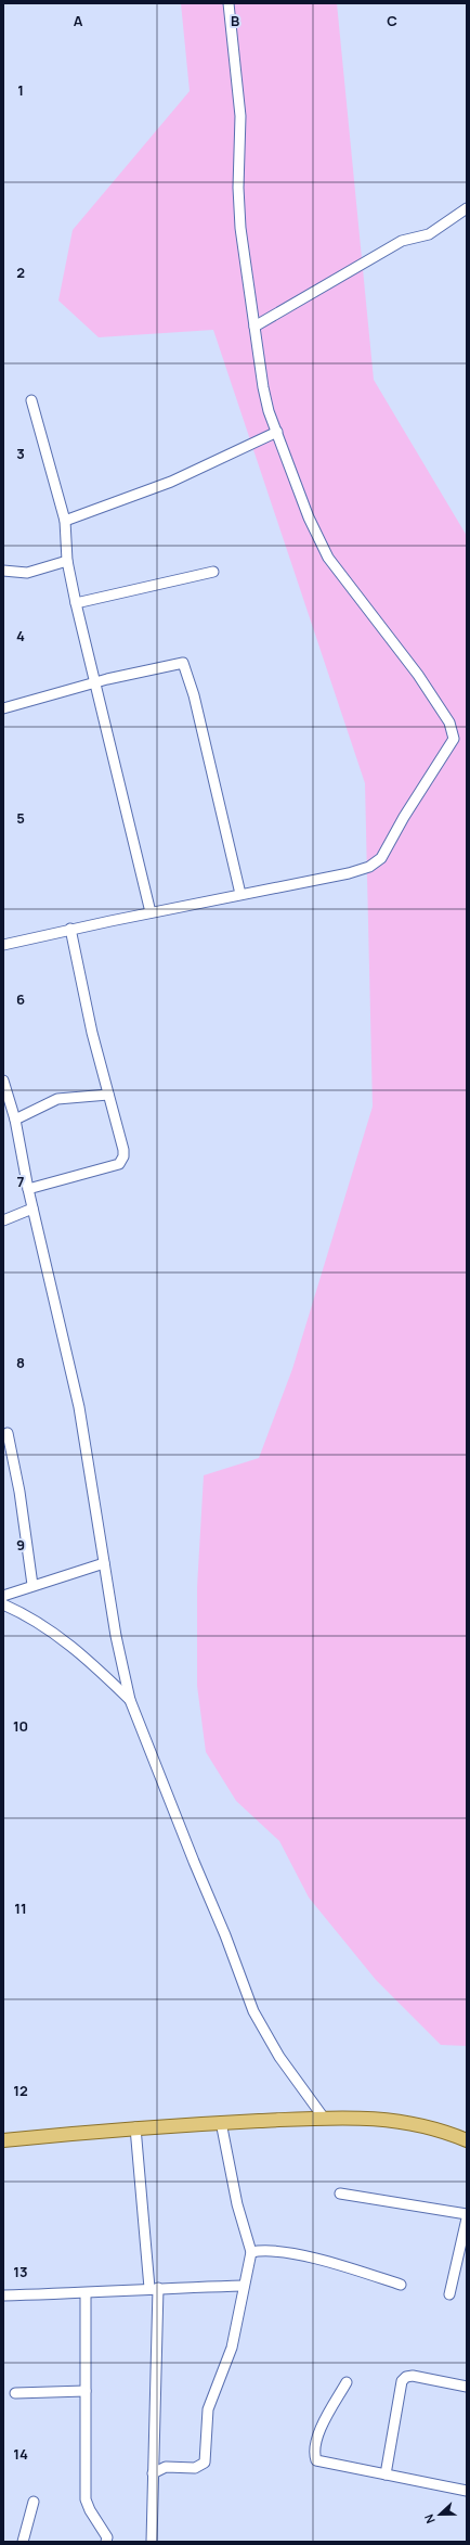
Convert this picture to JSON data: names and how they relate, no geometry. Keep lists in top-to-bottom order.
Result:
{
  "north": "left",
  "grid": {
    "columns": ["A", "B", "C"],
    "rows": [
      "1",
      "2",
      "3",
      "4",
      "5",
      "6",
      "7",
      "8",
      "9",
      "10",
      "11",
      "12",
      "13",
      "14"
    ]
  }
}
